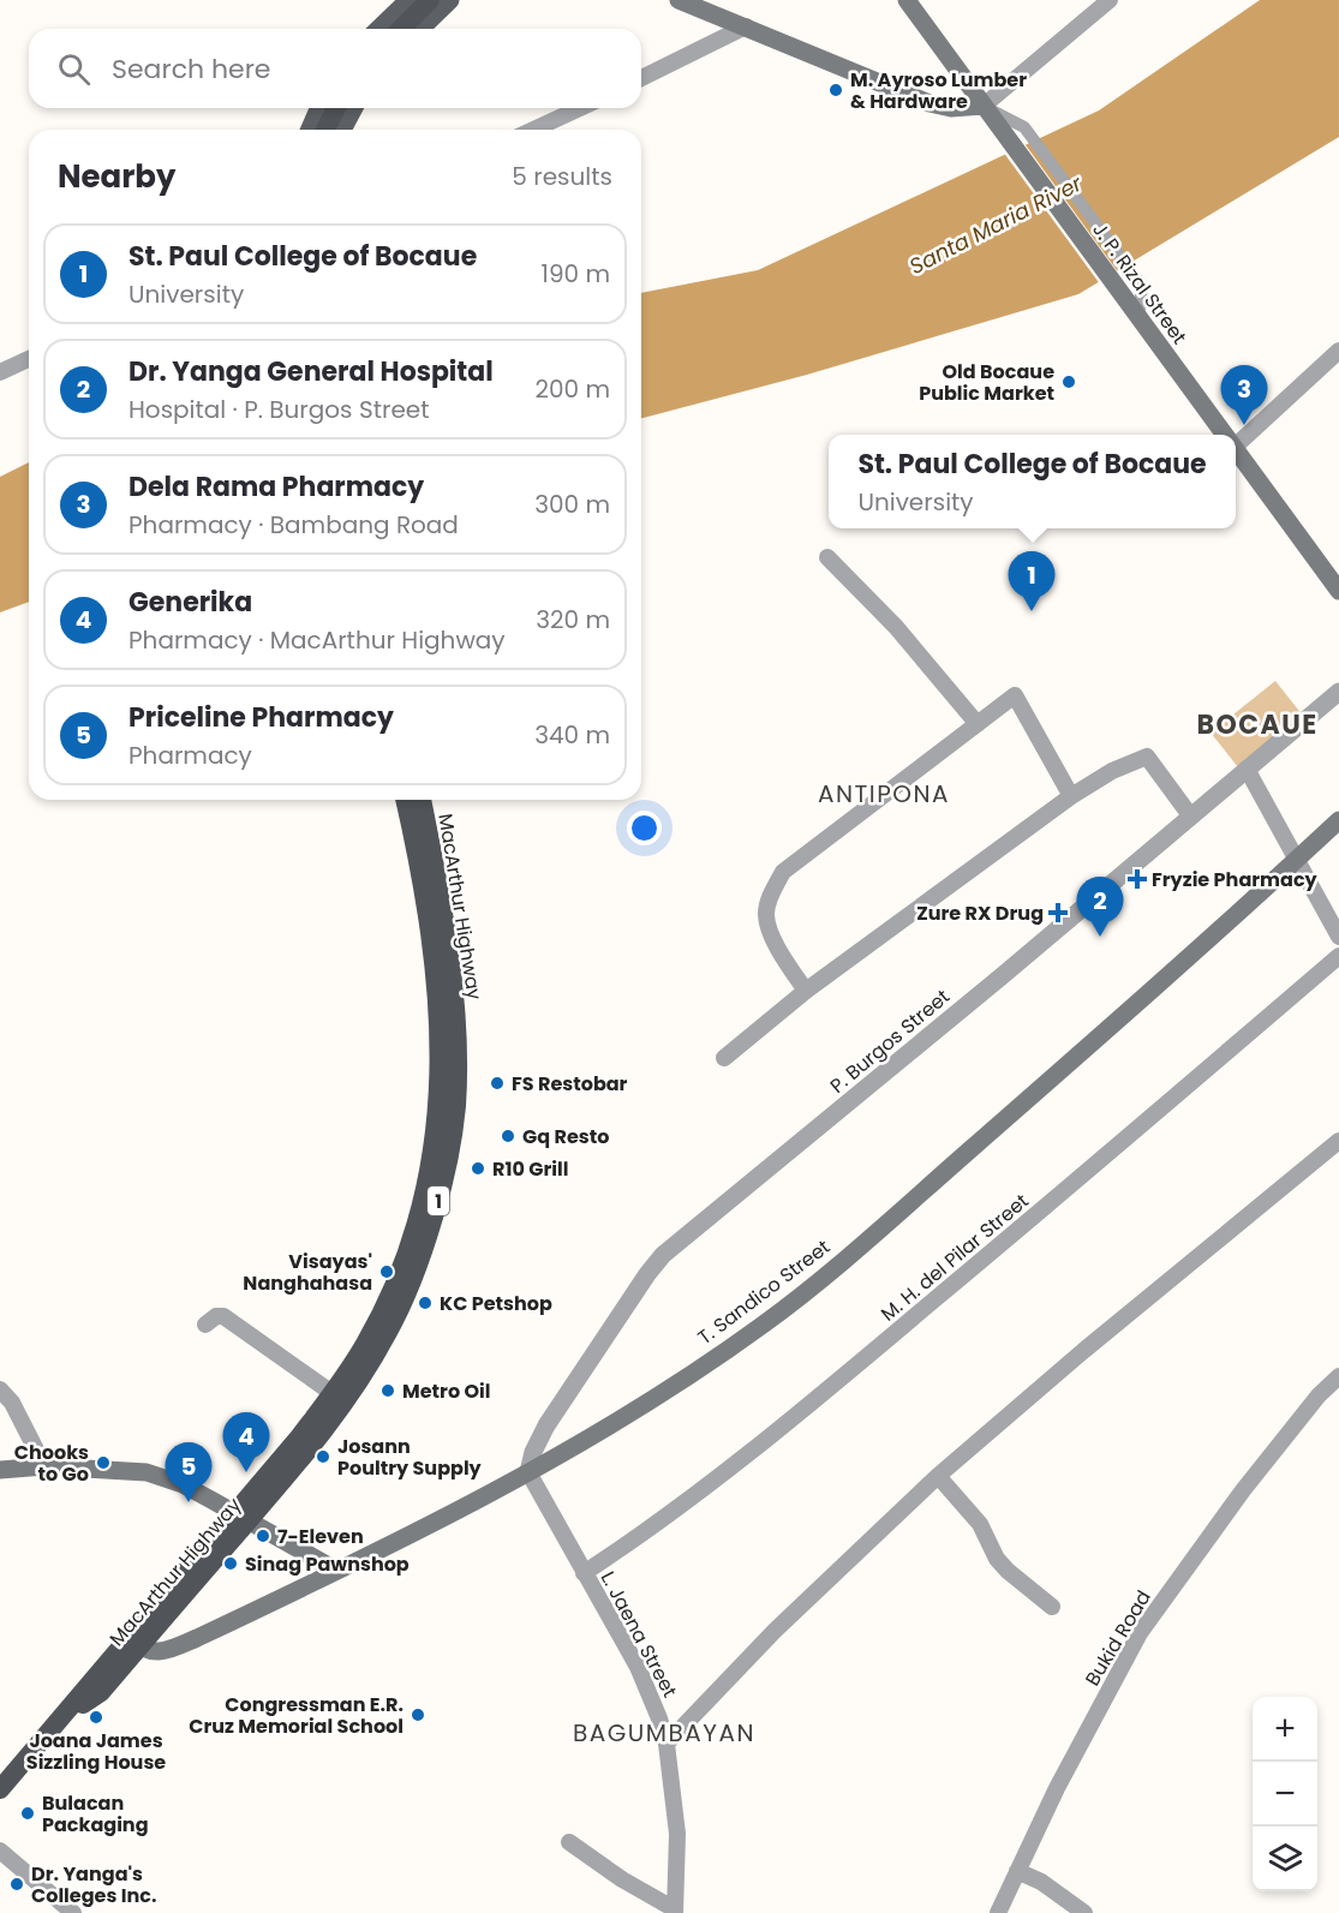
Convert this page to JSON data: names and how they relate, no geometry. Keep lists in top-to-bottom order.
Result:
{
  "streets": {
    "highway": ["MacArthur Highway", "1"],
    "main road": ["J. P. Rizal Street", "T. Sandico Street"],
    "street": [
      "P. Burgos Street",
      "M. H. del Pilar Street",
      "L. Jaena Street",
      "Bukid Road"
    ]
  },
  "crossings": [
    ["MacArthur Highway", "T. Sandico Street"],
    ["P. Burgos Street", "T. Sandico Street"],
    ["P. Burgos Street", "L. Jaena Street"],
    ["M. H. del Pilar Street", "L. Jaena Street"],
    ["T. Sandico Street", "L. Jaena Street"]
  ],
  "districts": ["BOCAUE", "ANTIPONA", "BAGUMBAYAN"],
  "water": ["Santa Maria River"],
  "places": {
    "other": [
      "M. Ayroso Lumber & Hardware",
      "Old Bocaue Public Market",
      "FS Restobar",
      "Gq Resto",
      "R10 Grill",
      "Visayas' Nanghahasa",
      "KC Petshop",
      "Metro Oil",
      "Josann Poultry Supply",
      "Chooks to Go",
      "7-Eleven",
      "Sinag Pawnshop",
      "Congressman E.R. Cruz Memorial School",
      "Joana James Sizzling House",
      "Bulacan Packaging",
      "Dr. Yanga's Colleges Inc."
    ],
    "health": ["Fryzie Pharmacy", "Zure RX Drug"]
  },
  "page": {
    "search": "Search here",
    "heading": ["Nearby", "5 results"],
    "list": [
      {
        "mark": "1",
        "name": "St. Paul College of Bocaue",
        "note": "University",
        "value": "190 m"
      },
      {
        "mark": "2",
        "name": "Dr. Yanga General Hospital",
        "note": "Hospital · P. Burgos Street",
        "value": "200 m"
      },
      {
        "mark": "3",
        "name": "Dela Rama Pharmacy",
        "note": "Pharmacy · Bambang Road",
        "value": "300 m"
      },
      {
        "mark": "4",
        "name": "Generika",
        "note": "Pharmacy · MacArthur Highway",
        "value": "320 m"
      },
      {
        "mark": "5",
        "name": "Priceline Pharmacy",
        "note": "Pharmacy",
        "value": "340 m"
      }
    ],
    "pins": [
      "3",
      "1",
      "2",
      "4",
      "5"
    ],
    "popup": ["St. Paul College of Bocaue", "University"],
    "map_buttons": ["+", "−"]
  }
}
